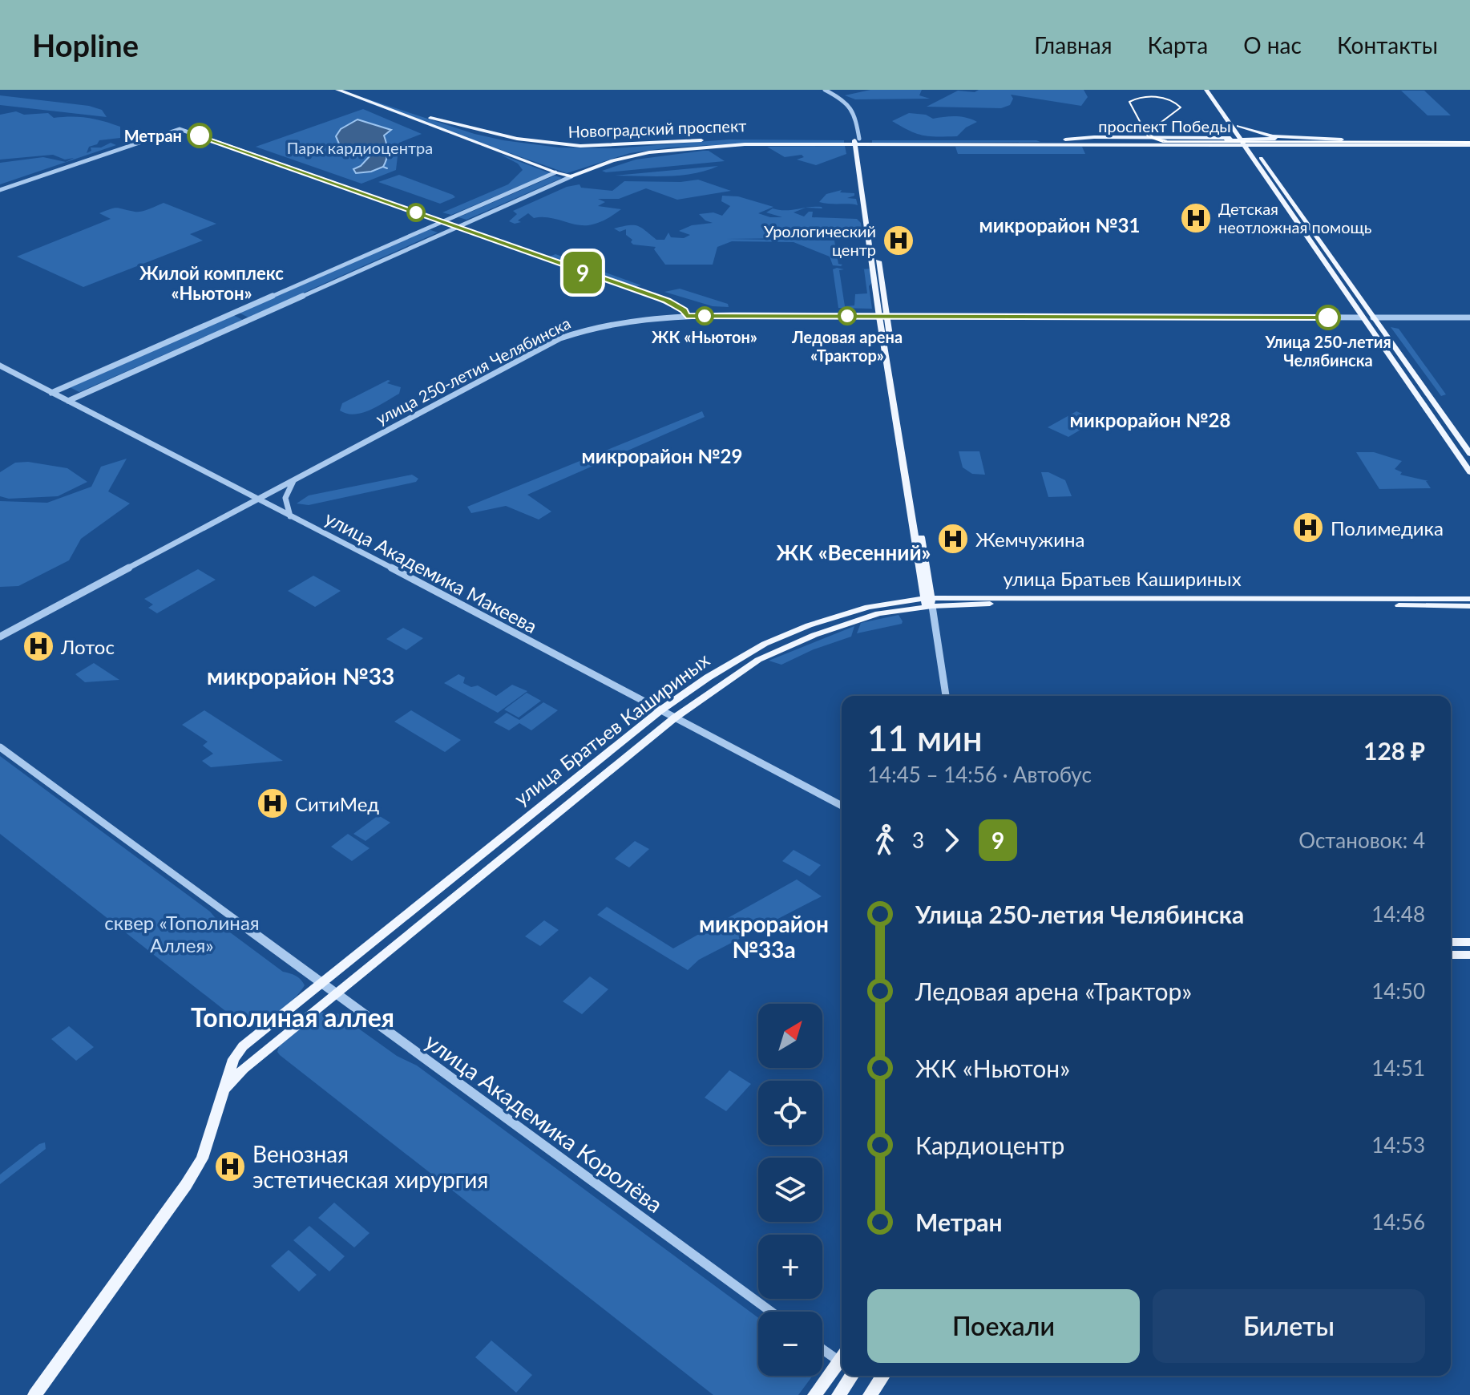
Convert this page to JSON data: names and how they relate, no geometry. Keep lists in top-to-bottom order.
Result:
{
  "streets": {
    "main road": [
      "проспект Победы",
      "Новоградский проспект",
      "улица 250-летия Челябинска",
      "улица Братьев Кашириных"
    ],
    "street": ["улица Академика Макеева", "улица Академика Королёва"]
  },
  "crossings": [
    ["проспект Победы", "Новоградский проспект"],
    ["улица 250-летия Челябинска", "улица Академика Макеева"],
    ["улица Академика Макеева", "улица Братьев Кашириных"],
    ["улица Братьев Кашириных", "улица Академика Королёва"]
  ],
  "districts": [
    "микрорайон №31",
    "Жилой комплекс «Ньютон»",
    "микрорайон №28",
    "микрорайон №29",
    "ЖК «Весенний»",
    "микрорайон №33",
    "микрорайон №33а",
    "Тополиная аллея"
  ],
  "parks": ["Парк кардиоцентра", "сквер «Тополиная Аллея»"],
  "places": {
    "other": [
      "Метран",
      "ЖК «Ньютон»",
      "Ледовая арена «Трактор»",
      "Улица 250-летия Челябинска"
    ],
    "hospital": [
      "Детская неотложная помощь",
      "Урологический центр",
      "Полимедика",
      "Жемчужина",
      "Лотос",
      "СитиМед",
      "Венозная эстетическая хирургия"
    ]
  },
  "lines": ["bus line 9"],
  "north": "top right",
  "page": {
    "header": "Hopline",
    "nav": [
      "Главная",
      "Карта",
      "О нас",
      "Контакты"
    ],
    "on_map": "9",
    "heading": ["11 мин", "14:45 – 14:56 · Автобус", "128 ₽"],
    "legs": ["3", "9", "Остановок: 4"],
    "list": [
      {
        "name": "Улица 250-летия Челябинска",
        "value": "14:48"
      },
      {
        "name": "Ледовая арена «Трактор»",
        "value": "14:50"
      },
      {
        "name": "ЖК «Ньютон»",
        "value": "14:51"
      },
      {
        "name": "Кардиоцентр",
        "value": "14:53"
      },
      {
        "name": "Метран",
        "value": "14:56"
      }
    ],
    "map_buttons": ["+", "−"],
    "buttons": ["Поехали", "Билеты"]
  }
}
